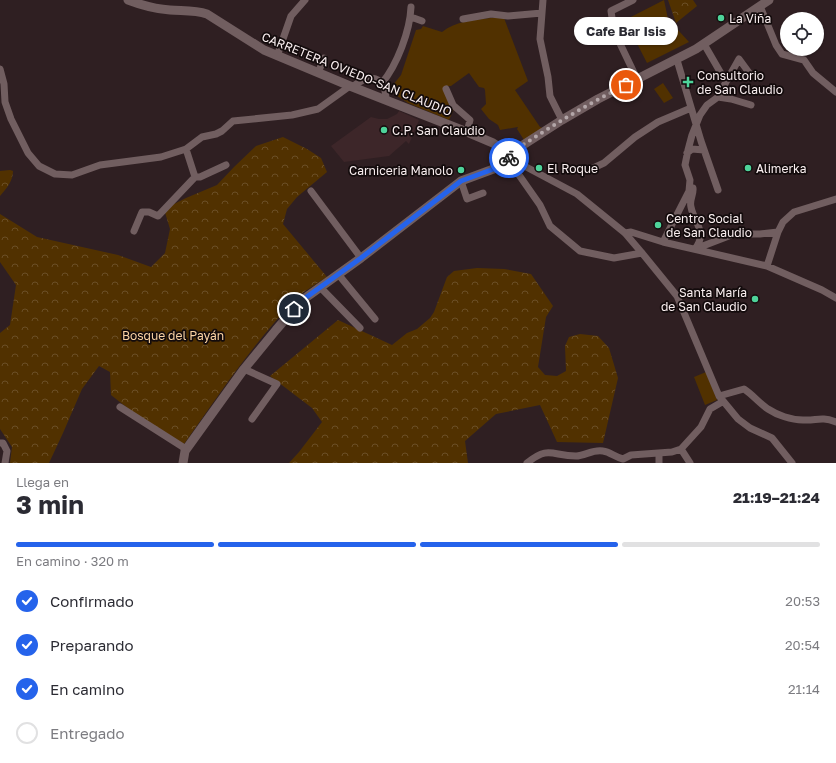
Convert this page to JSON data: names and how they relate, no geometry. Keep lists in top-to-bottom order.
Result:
{
  "streets": {
    "street": ["CARRETERA OVIEDO-SAN CLAUDIO"]
  },
  "parks": ["Bosque del Payán"],
  "places": {
    "other": [
      "La Viña",
      "Cafe Bar Isis",
      "C.P. San Claudio",
      "El Roque",
      "Alimerka",
      "Carniceria Manolo",
      "Centro Social de San Claudio",
      "Santa María de San Claudio"
    ],
    "health": ["Consultorio de San Claudio"]
  },
  "page": {
    "bubble": "Cafe Bar Isis",
    "heading": ["3 min", "Llega en", "21:19–21:24"],
    "bar": "En camino · 320 m",
    "list": [
      ["Confirmado", "20:53"],
      ["Preparando", "20:54"],
      ["En camino", "21:14"],
      "Entregado"
    ]
  }
}
